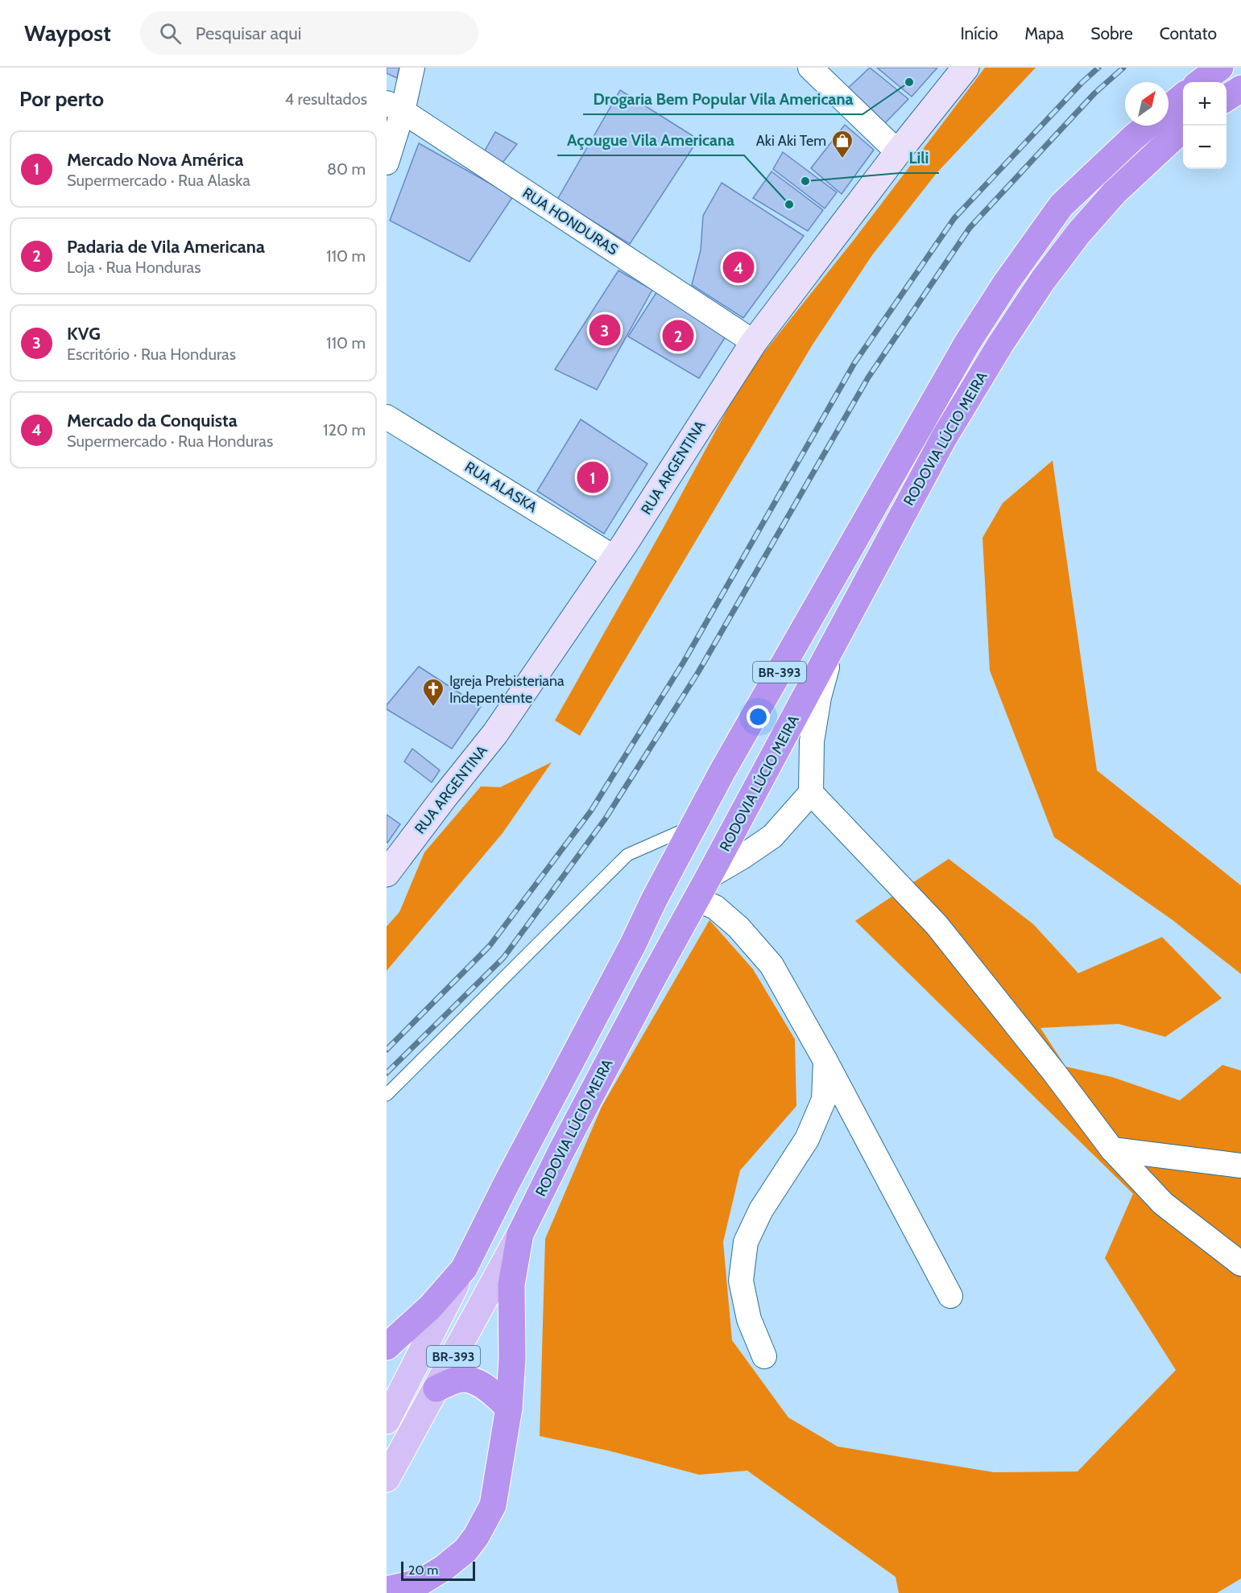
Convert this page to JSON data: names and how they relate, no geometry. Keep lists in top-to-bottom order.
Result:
{
  "streets": {
    "highway": ["RODOVIA LÚCIO MEIRA", "BR-393"],
    "street": ["RUA HONDURAS", "RUA ARGENTINA", "RUA ALASKA"]
  },
  "crossings": [
    ["RUA HONDURAS", "RUA ARGENTINA"],
    ["RUA ARGENTINA", "RUA ALASKA"]
  ],
  "places": {
    "other": ["Drogaria Bem Popular Vila Americana", "Lili", "Açougue Vila Americana"],
    "shop": ["Aki Aki Tem"],
    "church": ["Igreja Prebisteriana Indepentente"]
  },
  "scale_bar": "20 m",
  "north": "top right",
  "page": {
    "header": "Waypost",
    "search": "Pesquisar aqui",
    "nav": [
      "Início",
      "Mapa",
      "Sobre",
      "Contato"
    ],
    "heading": ["Por perto", "4 resultados"],
    "map_buttons": ["+", "−"],
    "list": [
      {
        "mark": "1",
        "name": "Mercado Nova América",
        "note": "Supermercado · Rua Alaska",
        "value": "80 m"
      },
      {
        "mark": "2",
        "name": "Padaria de Vila Americana",
        "note": "Loja · Rua Honduras",
        "value": "110 m"
      },
      {
        "mark": "3",
        "name": "KVG",
        "note": "Escritório · Rua Honduras",
        "value": "110 m"
      },
      {
        "mark": "4",
        "name": "Mercado da Conquista",
        "note": "Supermercado · Rua Honduras",
        "value": "120 m"
      }
    ],
    "pins": [
      "4",
      "3",
      "2",
      "1"
    ],
    "scale": "20 m"
  }
}
